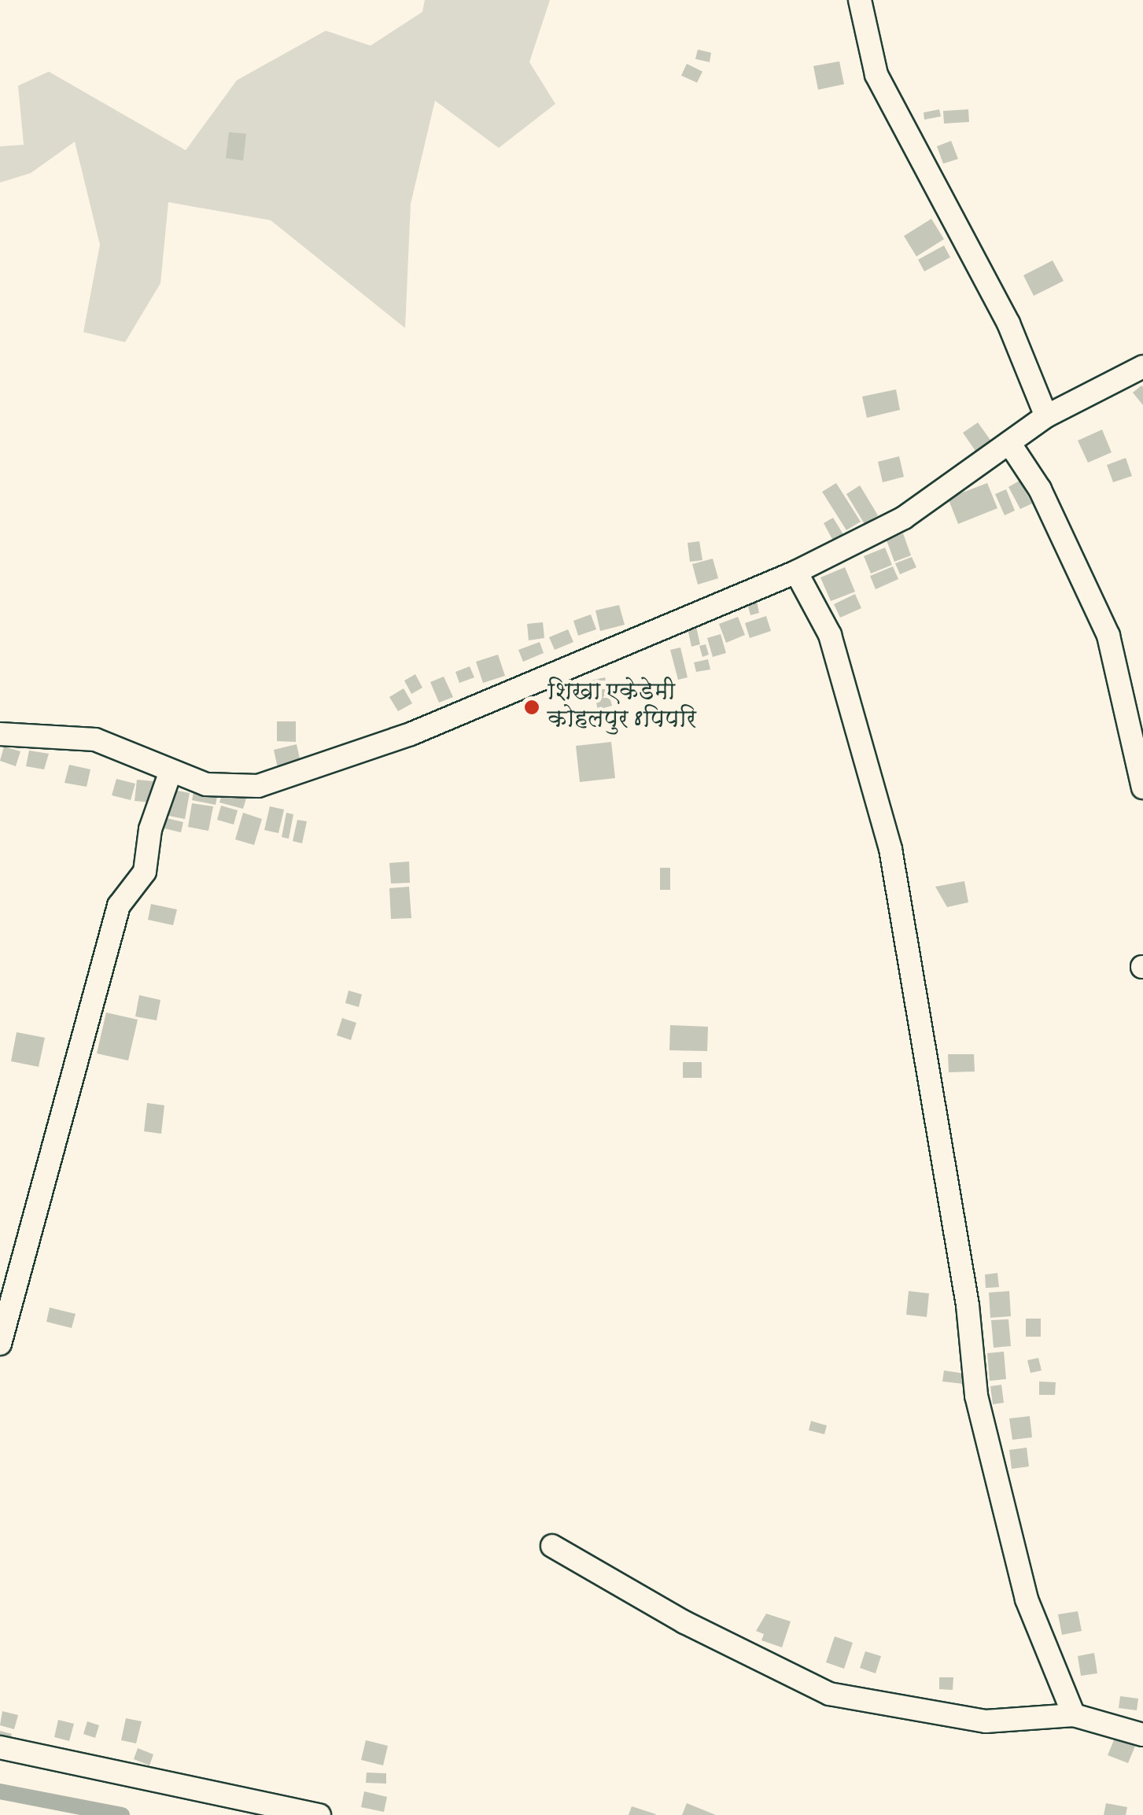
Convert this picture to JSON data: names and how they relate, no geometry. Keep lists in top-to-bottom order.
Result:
{
  "places": ["शिखा एकेडेमी कोहलपुर 8पिपरि"]
}
